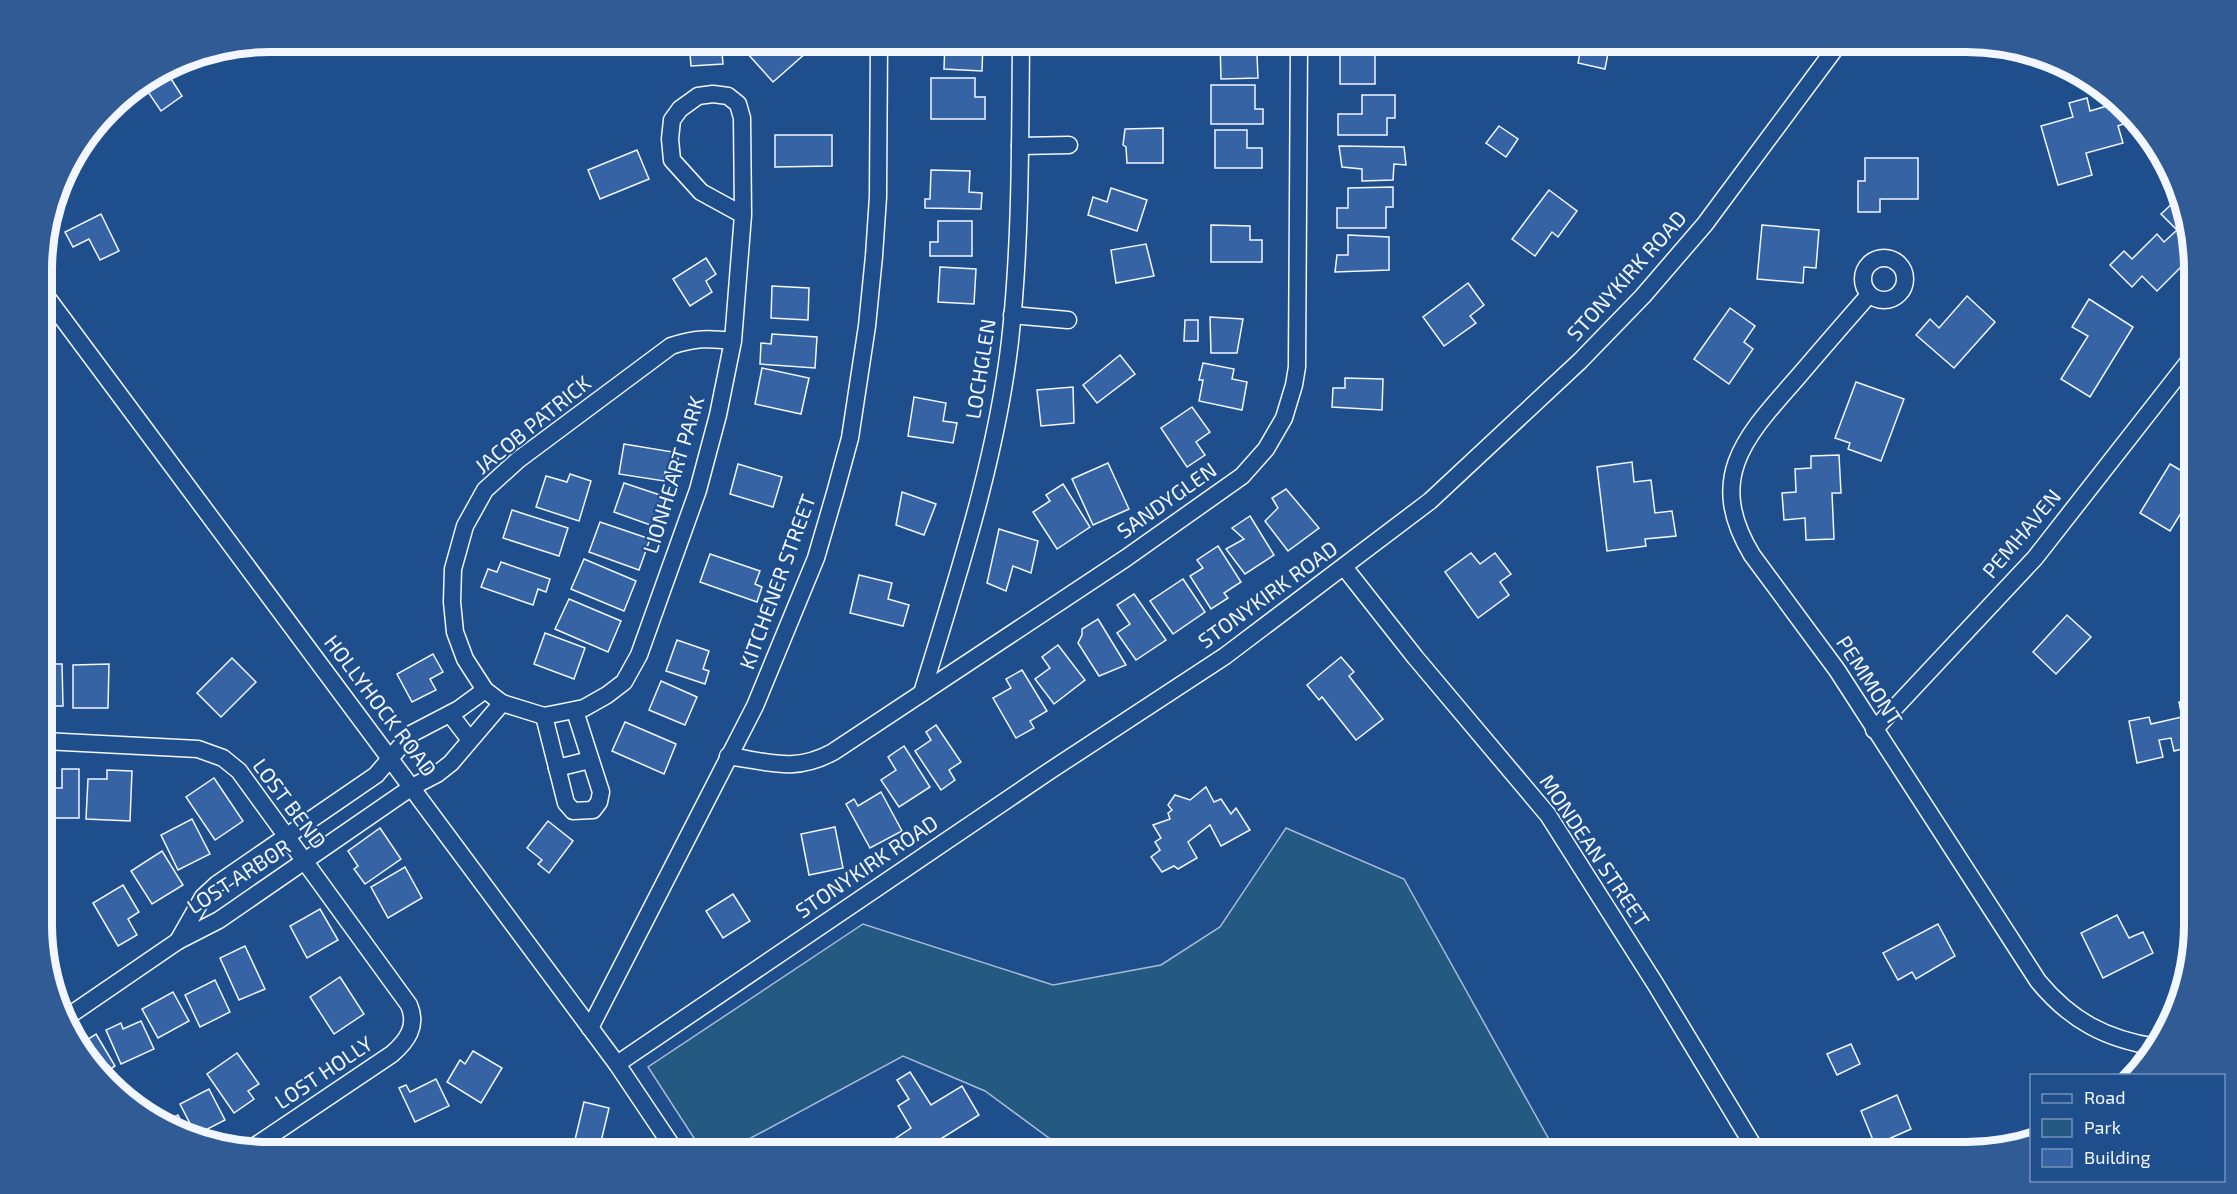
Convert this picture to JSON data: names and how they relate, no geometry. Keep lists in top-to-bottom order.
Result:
{
  "streets": {
    "street": [
      "STONYKIRK ROAD",
      "LOCHGLEN",
      "JACOB PATRICK",
      "LIONHEART PARK",
      "SANDYGLEN",
      "PEMHAVEN",
      "KITCHENER STREET",
      "PEMMONT",
      "HOLLYHOCK ROAD",
      "LOST BEND",
      "MONDEAN STREET",
      "LOST ARBOR",
      "LOST HOLLY"
    ]
  },
  "crossings": [
    ["STONYKIRK ROAD", "HOLLYHOCK ROAD"],
    ["STONYKIRK ROAD", "MONDEAN STREET"],
    ["LOCHGLEN", "SANDYGLEN"],
    ["JACOB PATRICK", "LIONHEART PARK"],
    ["SANDYGLEN", "KITCHENER STREET"],
    ["PEMHAVEN", "PEMMONT"],
    ["KITCHENER STREET", "HOLLYHOCK ROAD"],
    ["HOLLYHOCK ROAD", "LOST ARBOR"],
    ["LOST BEND", "LOST ARBOR"],
    ["LOST BEND", "LOST HOLLY"]
  ],
  "legend": ["Road", "Park", "Building"]
}
